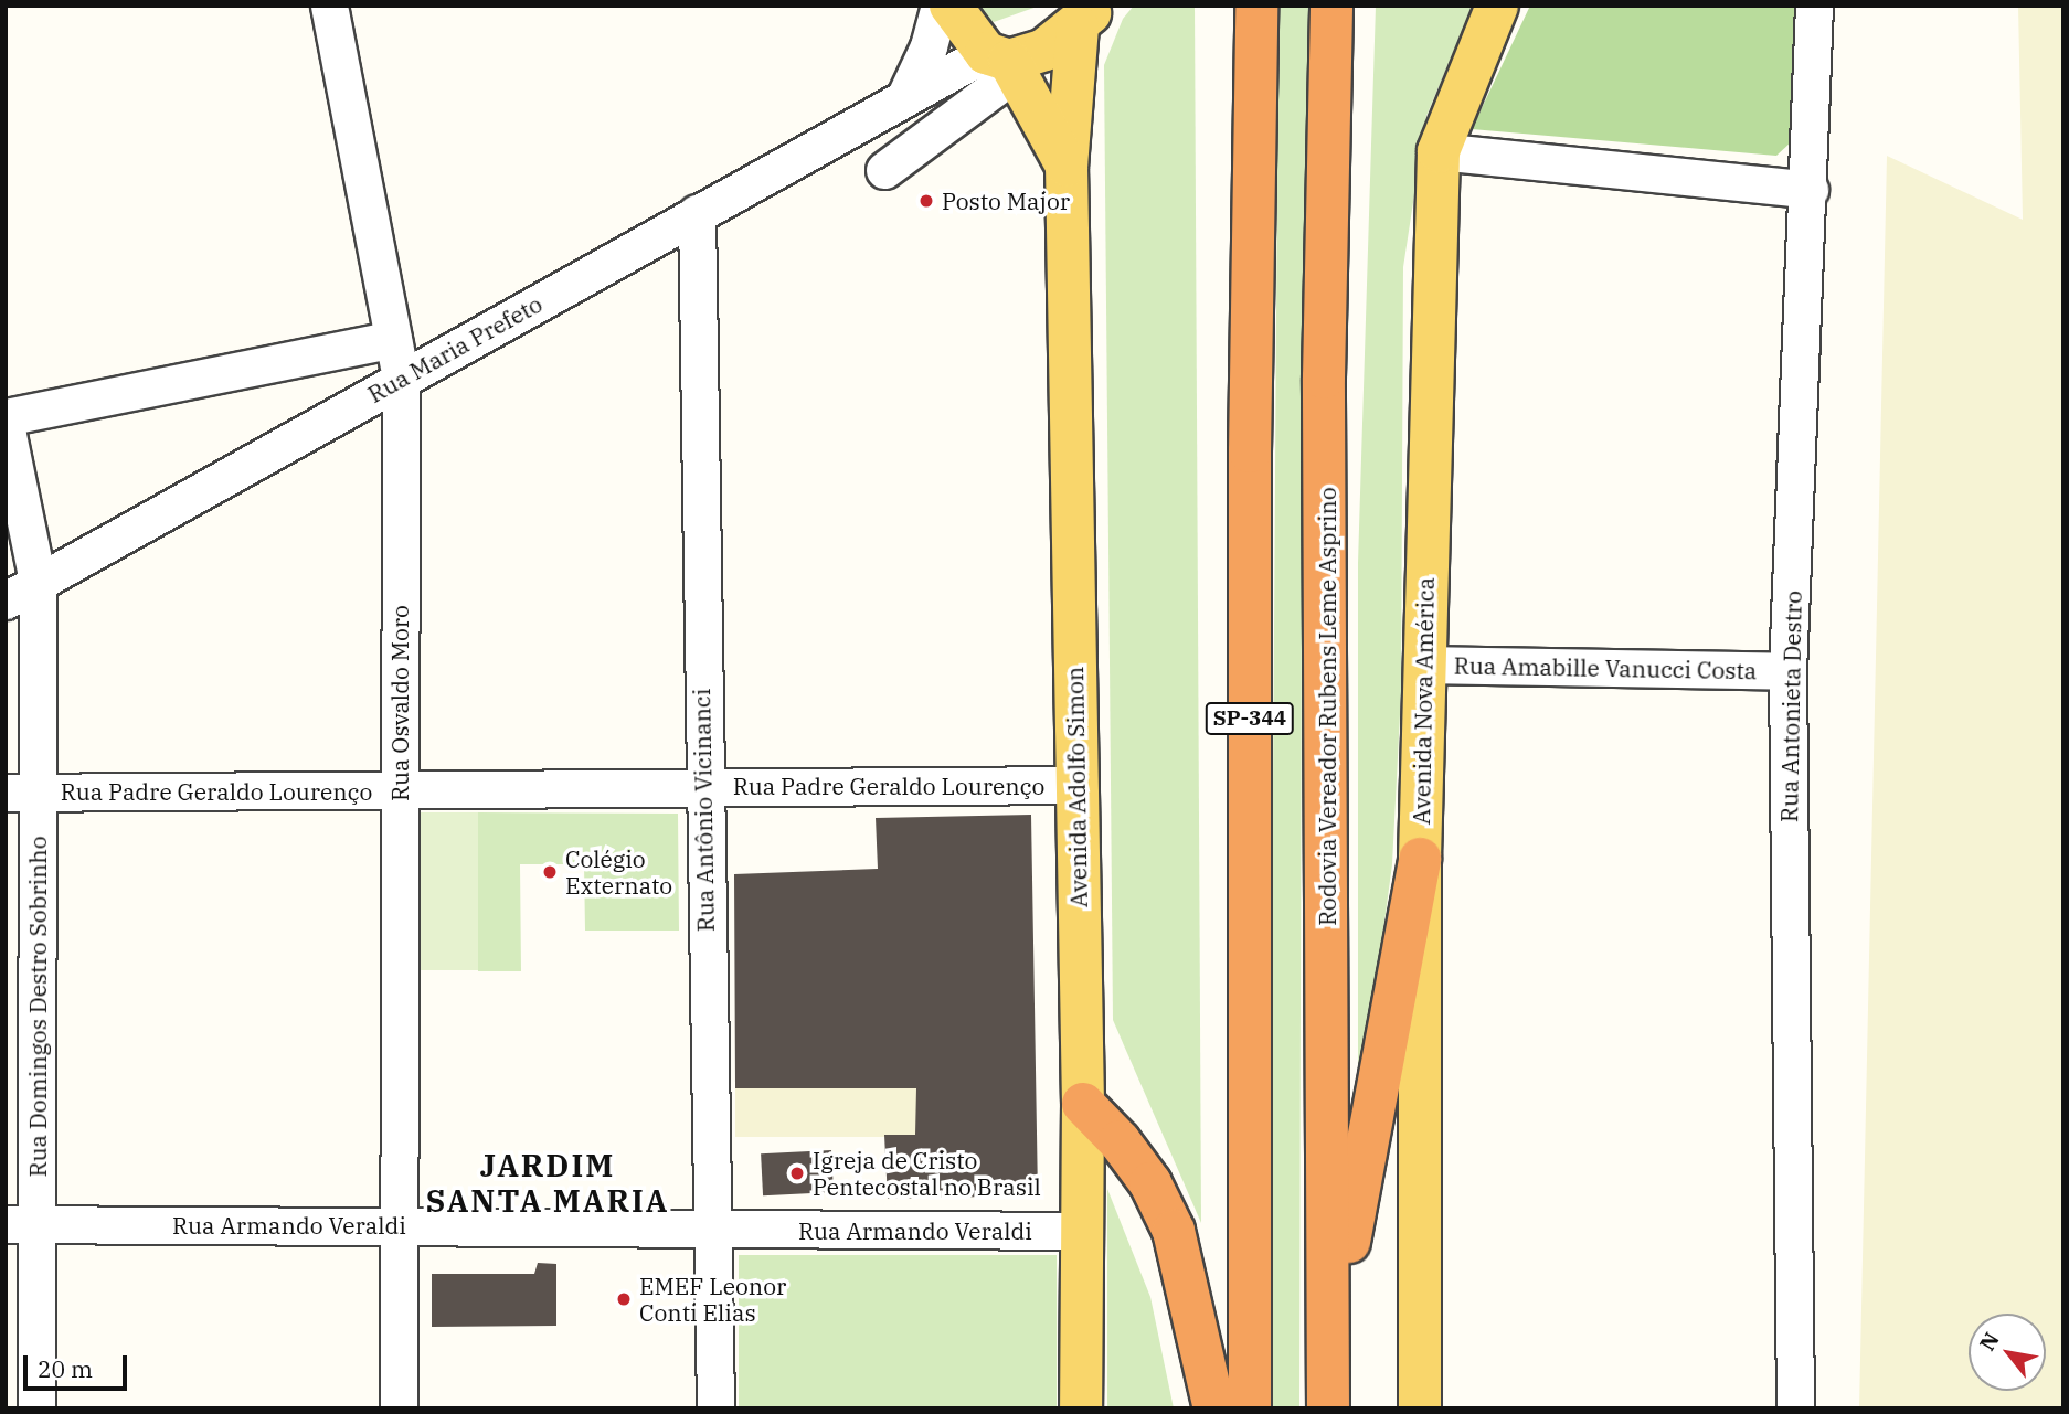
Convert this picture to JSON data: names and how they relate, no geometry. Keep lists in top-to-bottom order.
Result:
{
  "streets": {
    "highway": ["Rodovia Vereador Rubens Leme Asprino", "SP-344"],
    "main road": ["Avenida Nova América", "Avenida Adolfo Simon"],
    "street": [
      "Rua Maria Prefeto",
      "Rua Amabille Vanucci Costa",
      "Rua Osvaldo Moro",
      "Rua Antonieta Destro",
      "Rua Padre Geraldo Lourenço",
      "Rua Antônio Vicinanci",
      "Rua Domingos Destro Sobrinho",
      "Rua Armando Veraldi"
    ]
  },
  "crossings": [
    ["Rua Maria Prefeto", "Rua Osvaldo Moro"],
    ["Rua Maria Prefeto", "Avenida Adolfo Simon"],
    ["Rua Maria Prefeto", "Rua Antônio Vicinanci"],
    ["Rua Maria Prefeto", "Rua Domingos Destro Sobrinho"],
    ["Rua Amabille Vanucci Costa", "Avenida Nova América"],
    ["Rua Amabille Vanucci Costa", "Rua Antonieta Destro"],
    ["Rua Osvaldo Moro", "Rua Padre Geraldo Lourenço"],
    ["Rua Osvaldo Moro", "Rua Armando Veraldi"],
    ["Rua Padre Geraldo Lourenço", "Avenida Adolfo Simon"],
    ["Rua Padre Geraldo Lourenço", "Rua Antônio Vicinanci"],
    ["Rua Padre Geraldo Lourenço", "Rua Domingos Destro Sobrinho"],
    ["Avenida Adolfo Simon", "Rua Armando Veraldi"],
    ["Rua Antônio Vicinanci", "Rua Armando Veraldi"],
    ["Rua Domingos Destro Sobrinho", "Rua Armando Veraldi"]
  ],
  "districts": ["JARDIM SANTA MARIA"],
  "places": [
    "Posto Major",
    "Colégio Externato",
    "Igreja de Cristo Pentecostal no Brasil",
    "EMEF Leonor Conti Elias"
  ],
  "scale_bar": "20 m",
  "north": "top left"
}
